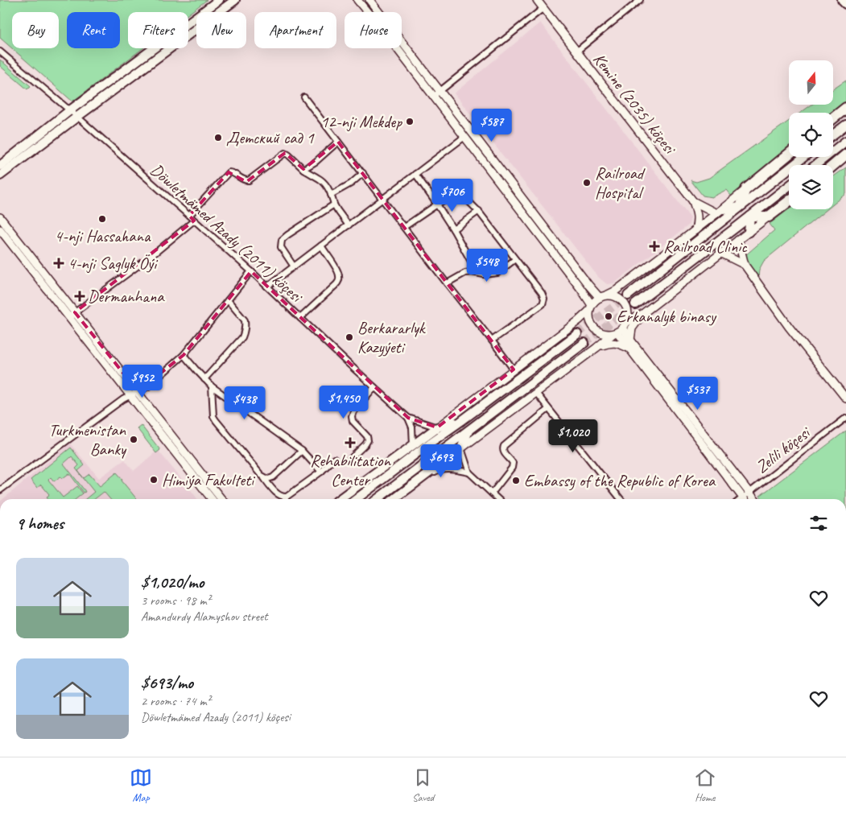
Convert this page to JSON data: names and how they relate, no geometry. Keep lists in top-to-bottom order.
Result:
{
  "streets": {
    "main road": ["Kemine (2035) köçesi"],
    "street": ["Döwletmämed Azady (2011) köçesi", "Zelili köçesi"]
  },
  "places": {
    "other": [
      "12-nji Mekdep",
      "Детский сад 1",
      "Railroad Hospital",
      "4-nji Hassahana",
      "Erkanalyk binasy",
      "Berkararlyk Kazyýeti",
      "Turkmenistan Banky",
      "Himiýa Fakulteti",
      "Embassy of the Republic of Korea"
    ],
    "health": [
      "Railroad Clinic",
      "4-nji Saglyk Öýi",
      "Dermanhana",
      "Rehabilitation Center"
    ]
  },
  "north": "top",
  "page": {
    "chip": [
      "Buy",
      "Rent",
      "Filters",
      "New",
      "Apartment",
      "House"
    ],
    "price": [
      "$587",
      "$706",
      "$548",
      "$952",
      "$537",
      "$1,450",
      "$438",
      "$1,020",
      "$693"
    ],
    "heading": "9 homes",
    "list": [
      {
        "name": "$1,020/mo",
        "note": "3 rooms · 98 m² · Amandurdy Alamyshov street"
      },
      {
        "name": "$693/mo",
        "note": "2 rooms · 74 m² · Döwletmämed Azady (2011) köçesi"
      }
    ],
    "tabs": ["Map", "Saved", "Home"]
  }
}
